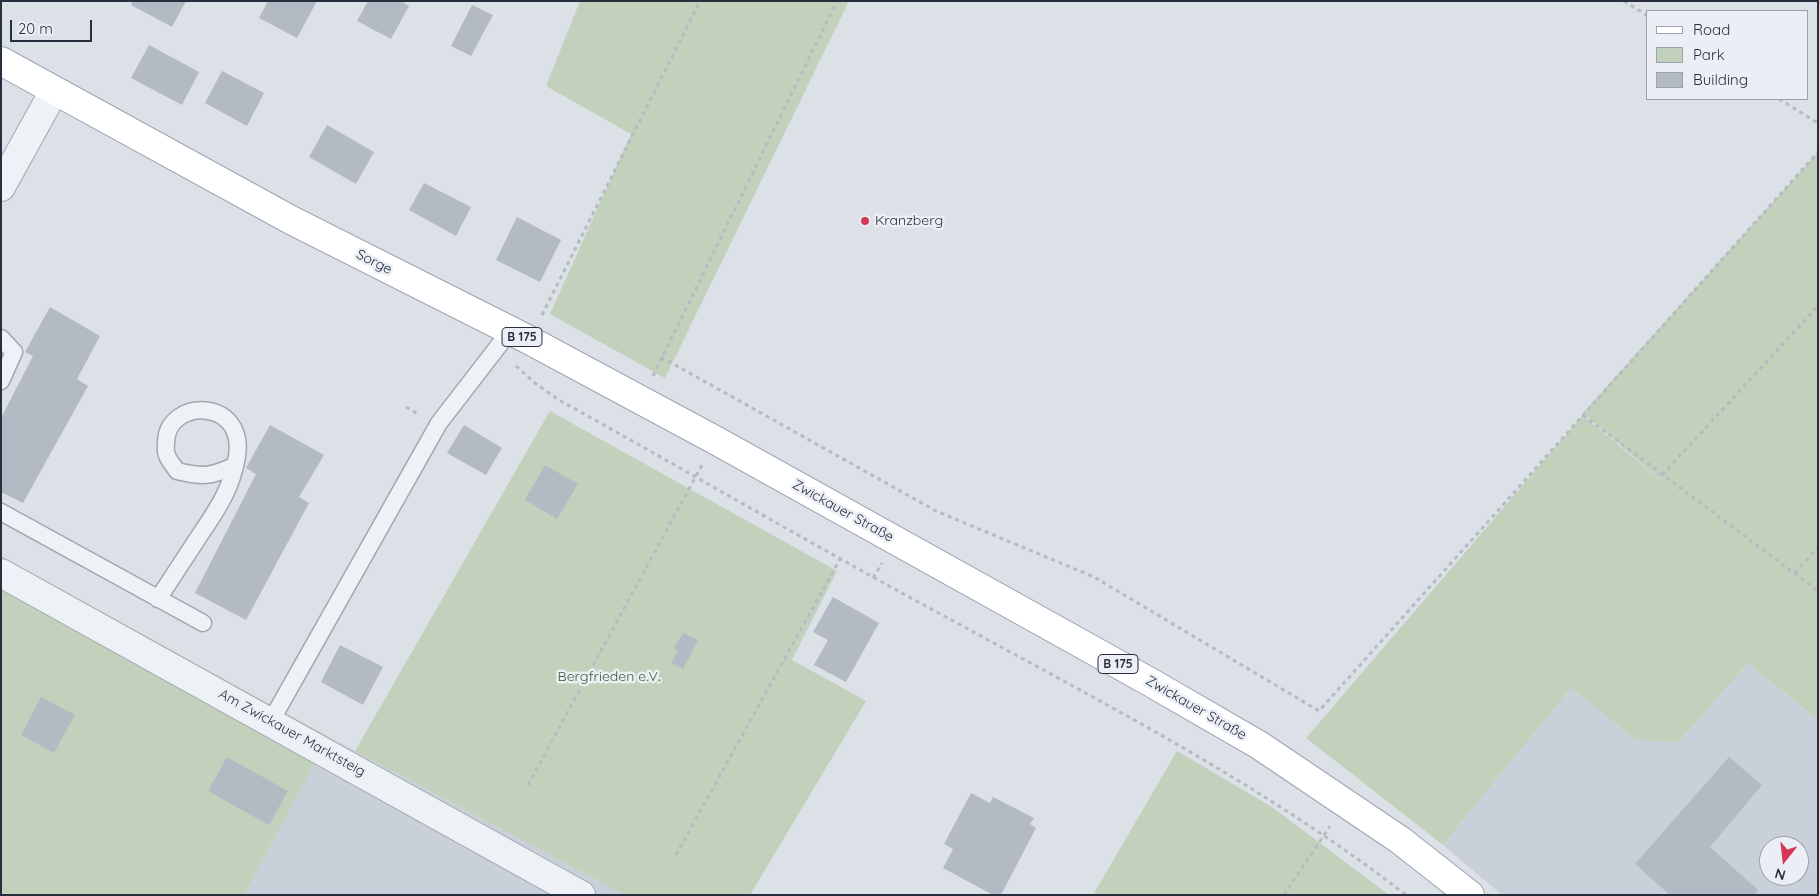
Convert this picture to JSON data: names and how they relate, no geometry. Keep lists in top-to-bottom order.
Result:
{
  "streets": {
    "main road": ["Sorge", "B 175", "Zwickauer Straße"],
    "street": ["Am Zwickauer Marktsteig"]
  },
  "crossings": [
    ["Sorge", "Zwickauer Straße"]
  ],
  "parks": ["Bergfrieden e.V."],
  "places": ["Kranzberg"],
  "legend": ["Road", "Park", "Building"],
  "scale_bar": "20 m",
  "north": "bottom"
}
